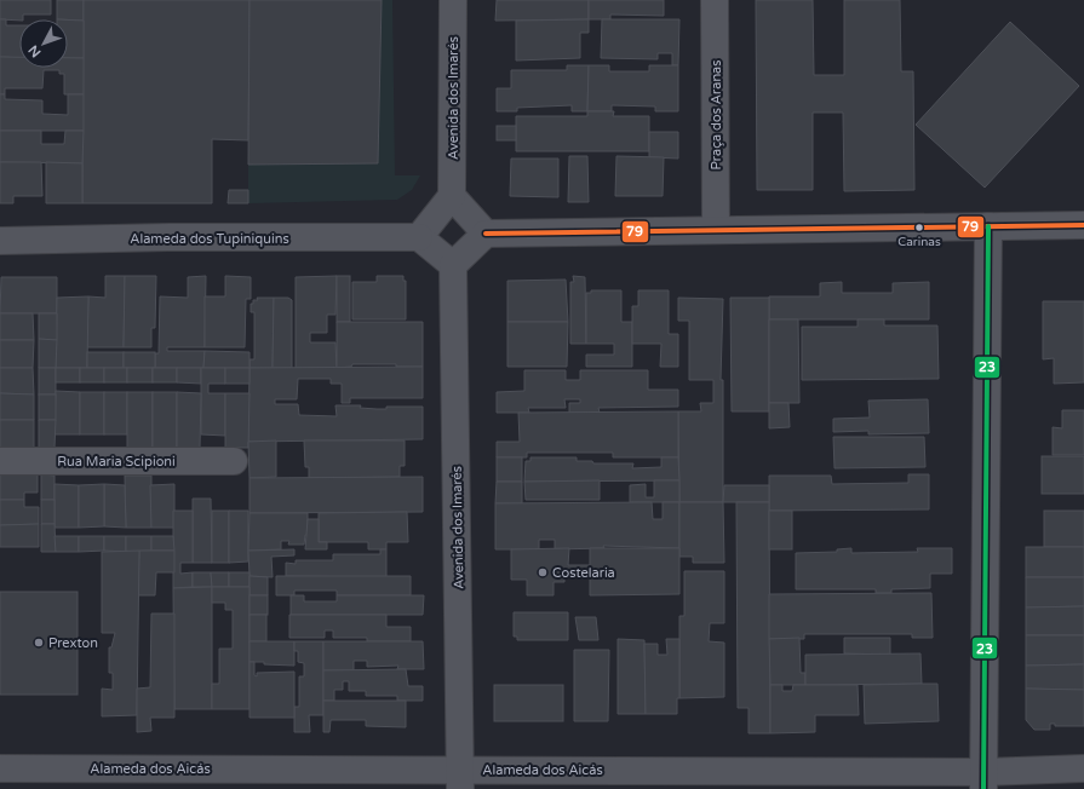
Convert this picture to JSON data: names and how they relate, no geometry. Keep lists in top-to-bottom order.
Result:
{
  "streets": {
    "street": [
      "Avenida dos Imarés",
      "Praça dos Aranas",
      "Alameda dos Tupiniquins",
      "Rua Maria Scipioni",
      "Alameda dos Aicás"
    ]
  },
  "crossings": [
    ["Avenida dos Imarés", "Alameda dos Aicás"]
  ],
  "places": ["Carinas", "Costelaria", "Prexton"],
  "lines": ["transit line 79", "transit line 23"],
  "north": "bottom left"
}
